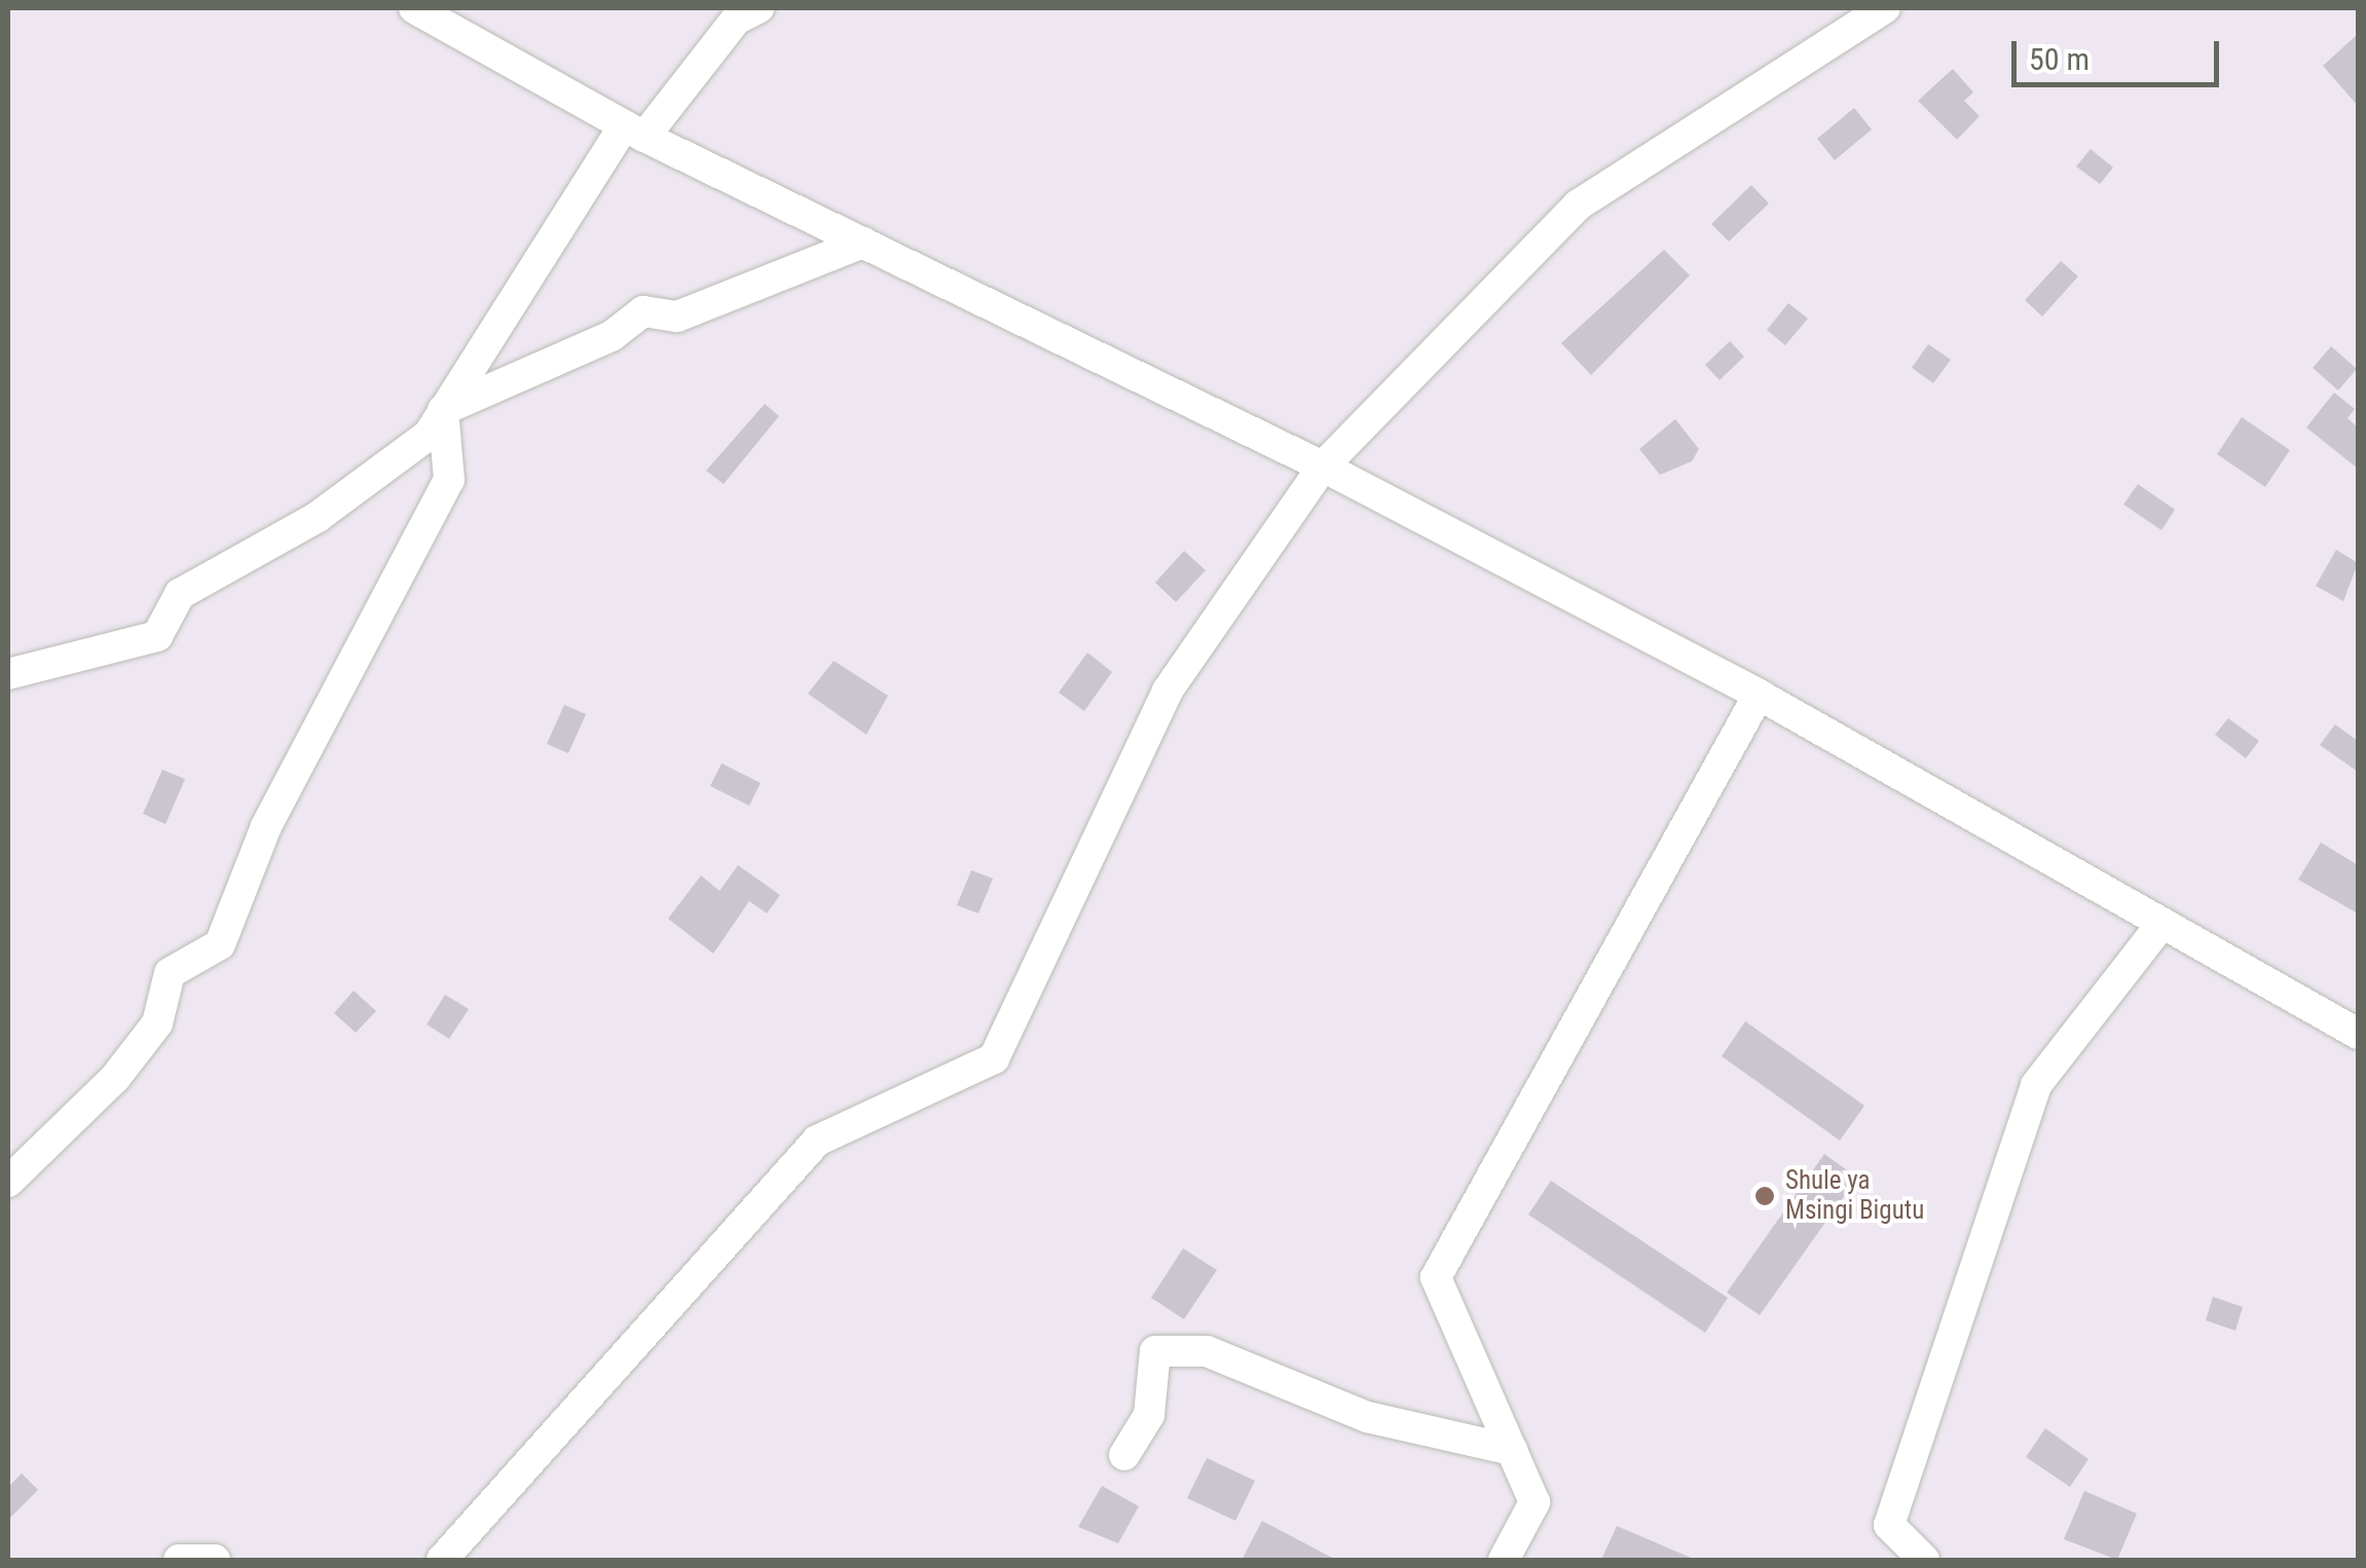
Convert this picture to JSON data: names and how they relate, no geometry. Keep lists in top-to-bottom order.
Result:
{
  "places": ["Shule ya Msingi Bigutu"],
  "scale_bar": "50 m"
}
